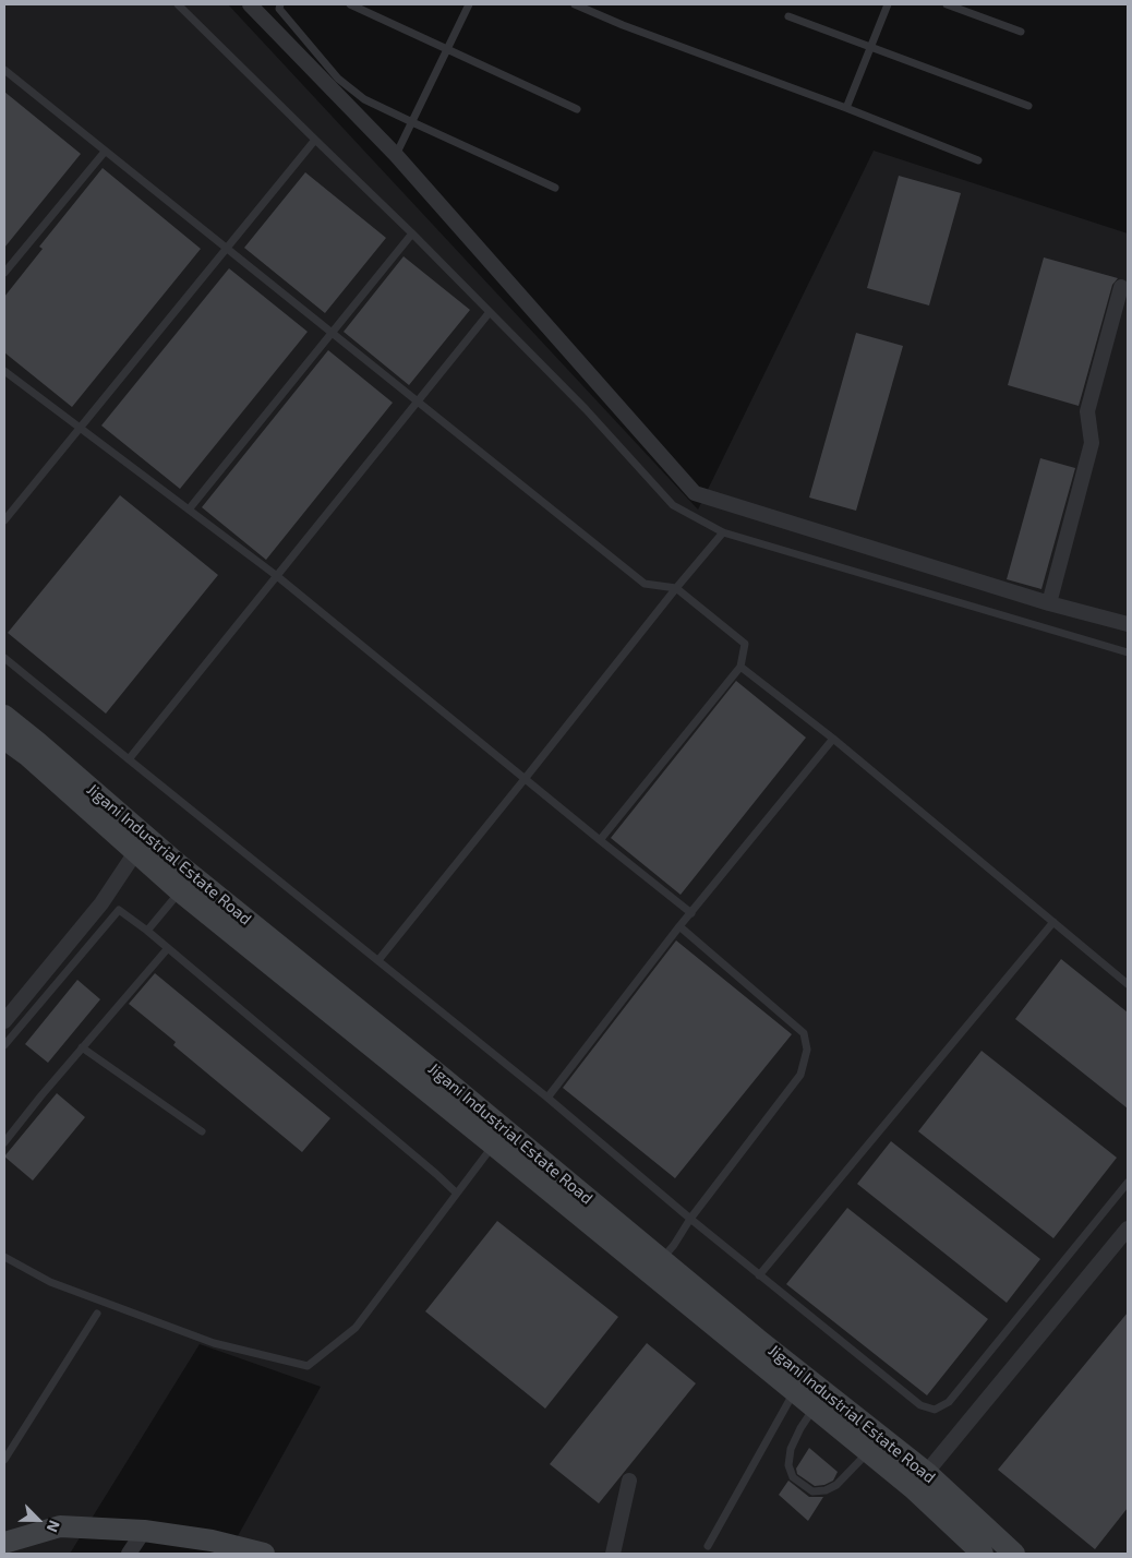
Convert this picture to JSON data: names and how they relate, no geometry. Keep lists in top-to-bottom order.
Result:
{
  "streets": {
    "main road": ["Jigani Industrial Estate Road"]
  },
  "north": "bottom right"
}
